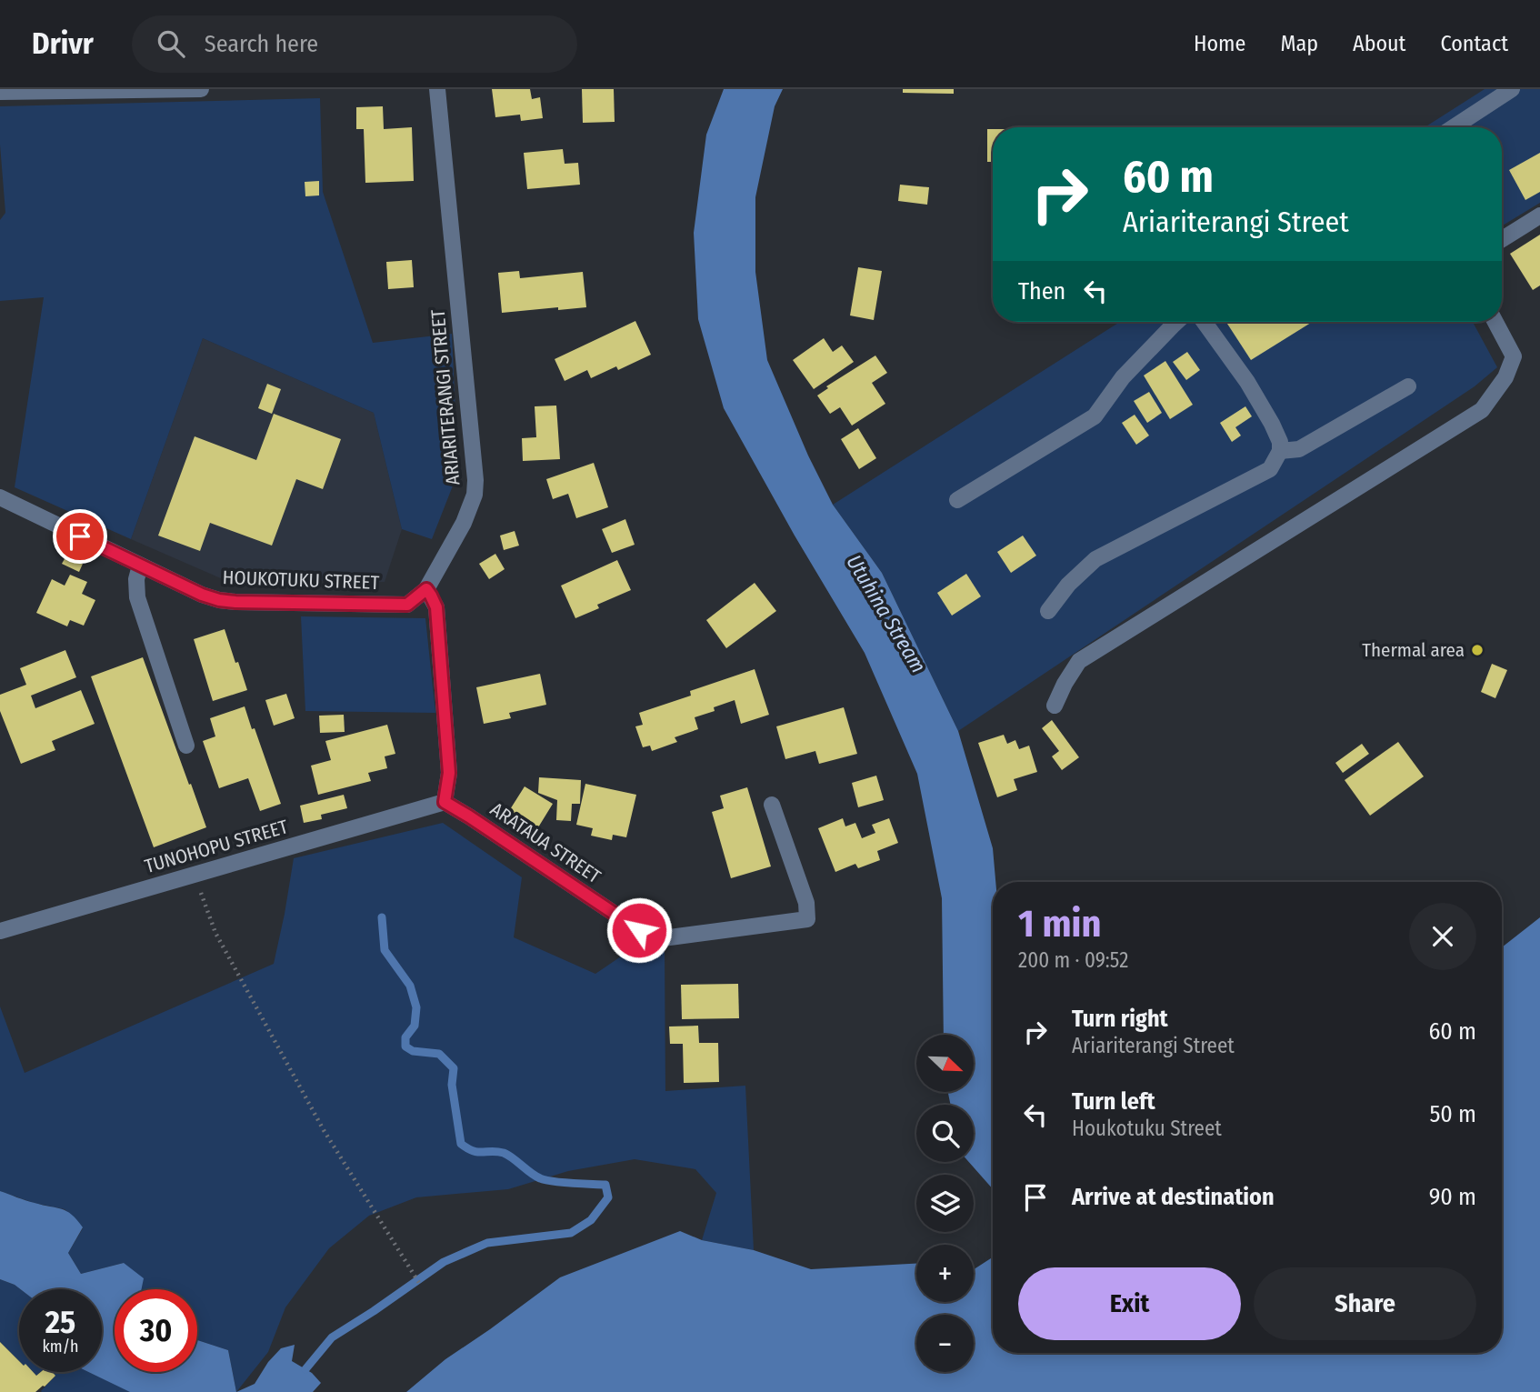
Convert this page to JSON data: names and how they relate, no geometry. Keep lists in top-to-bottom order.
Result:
{
  "streets": {
    "street": [
      "ARIARITERANGI STREET",
      "HOUKOTUKU STREET",
      "ARATAUA STREET",
      "TUNOHOPU STREET"
    ]
  },
  "crossings": [
    ["ARIARITERANGI STREET", "HOUKOTUKU STREET"],
    ["ARATAUA STREET", "TUNOHOPU STREET"]
  ],
  "water": ["Utuhina Stream"],
  "places": ["Thermal area"],
  "north": "bottom right",
  "page": {
    "header": "Drivr",
    "search": "Search here",
    "nav": [
      "Home",
      "Map",
      "About",
      "Contact"
    ],
    "turn": ["60 m", "Ariariterangi Street"],
    "then": "Then",
    "heading": ["1 min", "200 m · 09:52"],
    "list": [
      {
        "name": "Turn right",
        "note": "Ariariterangi Street",
        "value": "60 m"
      },
      {
        "name": "Turn left",
        "note": "Houkotuku Street",
        "value": "50 m"
      },
      {
        "name": "Arrive at destination",
        "value": "90 m"
      }
    ],
    "map_buttons": ["+", "−"],
    "buttons": ["Exit", "Share"],
    "speed": "25 km/h",
    "limit": "30"
  }
}
